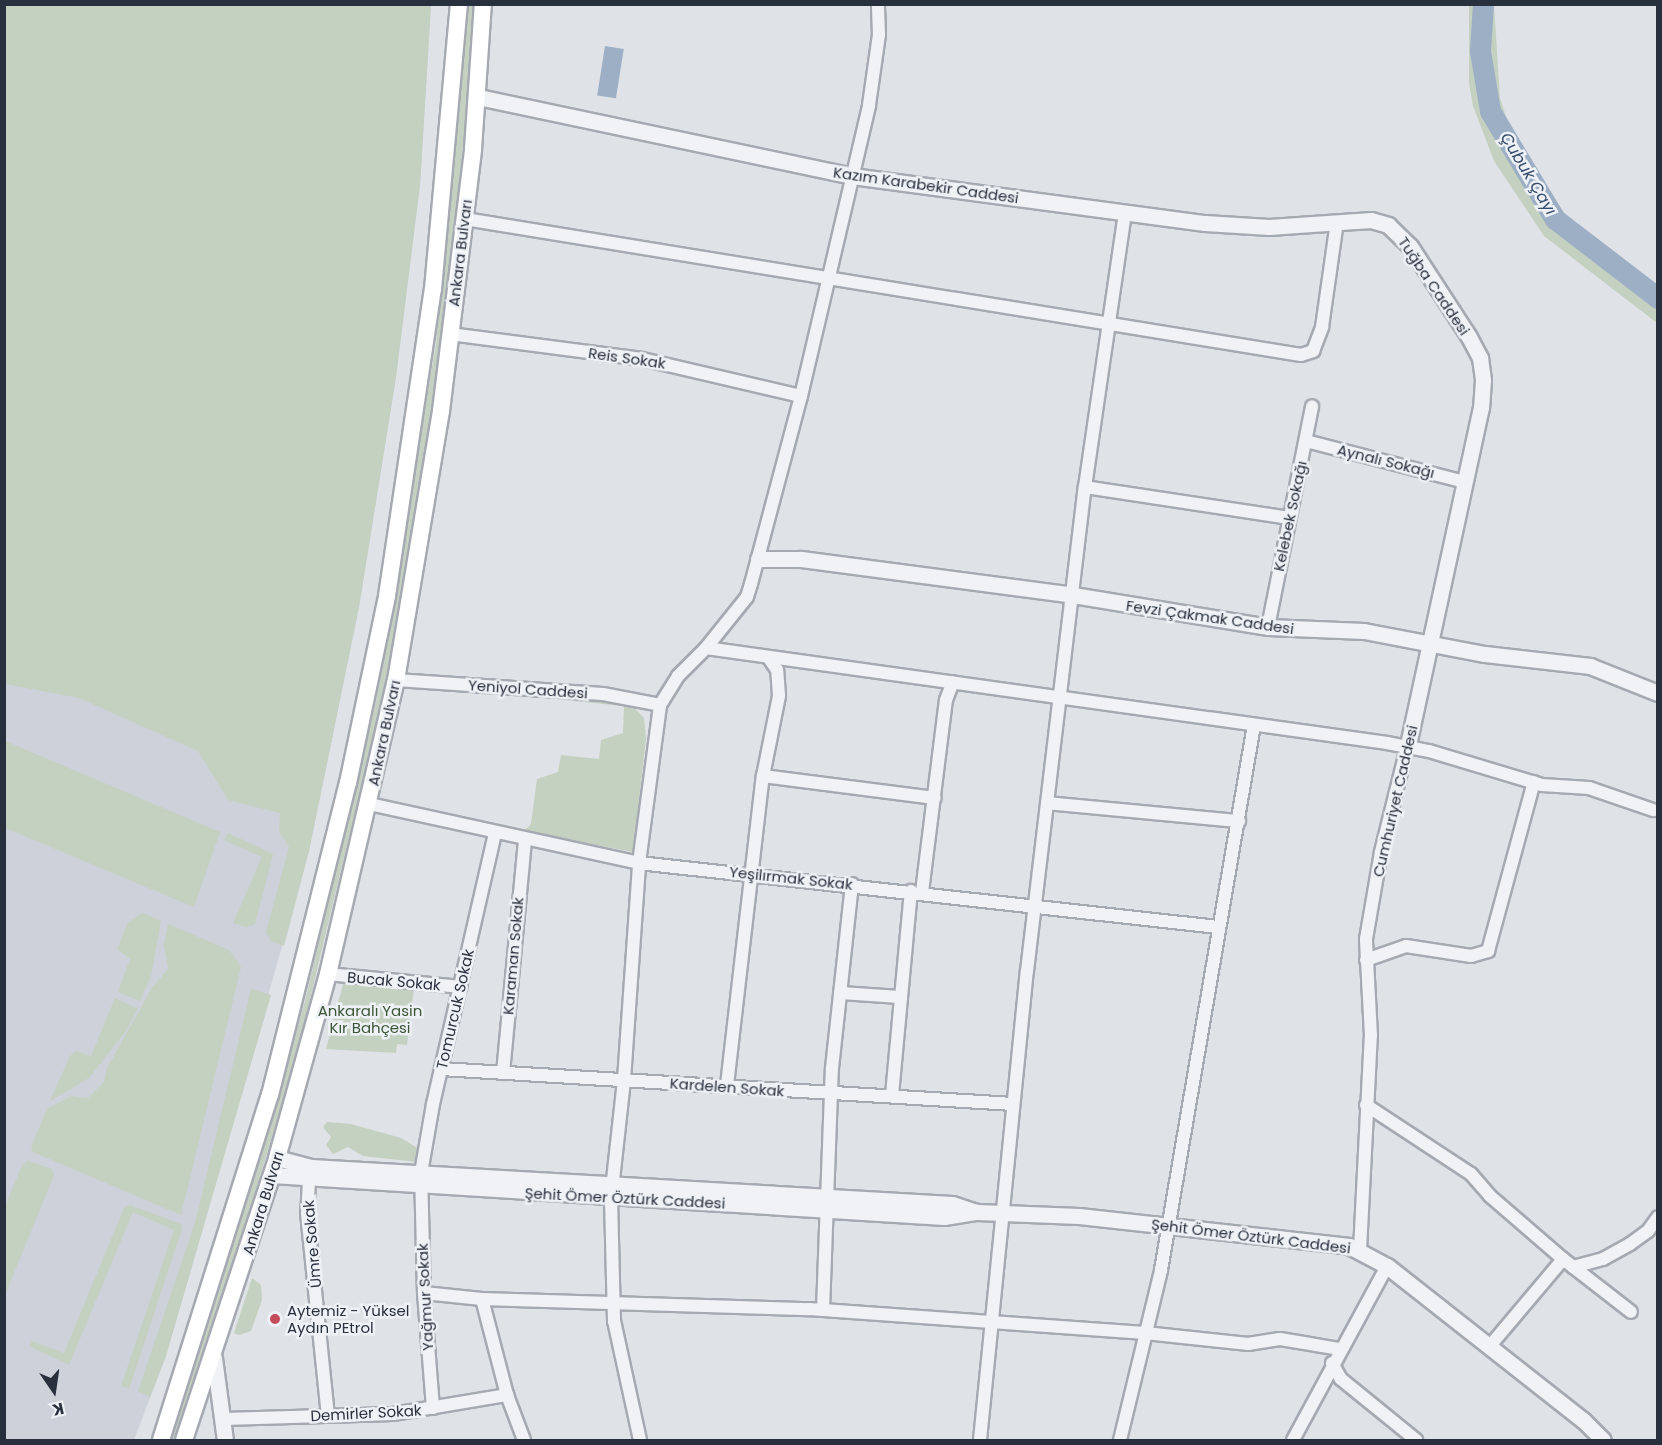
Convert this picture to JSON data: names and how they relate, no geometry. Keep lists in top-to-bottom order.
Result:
{
  "streets": {
    "main road": ["Ankara Bulvarı"],
    "street": [
      "Kazım Karabekir Caddesi",
      "Tuğba Caddesi",
      "Reis Sokak",
      "Aynalı Sokağı",
      "Kelebek Sokağı",
      "Fevzi Çakmak Caddesi",
      "Yeniyol Caddesi",
      "Cumhuriyet Caddesi",
      "Yeşilırmak Sokak",
      "Karaman Sokak",
      "Bucak Sokak",
      "Tomurcuk Sokak",
      "Kardelen Sokak",
      "Şehit Ömer Öztürk Caddesi",
      "Ümre Sokak",
      "Yağmur Sokak",
      "Demirler Sokak"
    ]
  },
  "crossings": [
    ["Kazım Karabekir Caddesi", "Ankara Bulvarı"],
    ["Kazım Karabekir Caddesi", "Tuğba Caddesi"],
    ["Ankara Bulvarı", "Reis Sokak"],
    ["Ankara Bulvarı", "Yeniyol Caddesi"],
    ["Ankara Bulvarı", "Yeşilırmak Sokak"],
    ["Ankara Bulvarı", "Bucak Sokak"],
    ["Ankara Bulvarı", "Şehit Ömer Öztürk Caddesi"],
    ["Tuğba Caddesi", "Cumhuriyet Caddesi"],
    ["Aynalı Sokağı", "Kelebek Sokağı"],
    ["Aynalı Sokağı", "Cumhuriyet Caddesi"],
    ["Kelebek Sokağı", "Fevzi Çakmak Caddesi"],
    ["Fevzi Çakmak Caddesi", "Cumhuriyet Caddesi"],
    ["Cumhuriyet Caddesi", "Şehit Ömer Öztürk Caddesi"],
    ["Yeşilırmak Sokak", "Karaman Sokak"],
    ["Yeşilırmak Sokak", "Tomurcuk Sokak"],
    ["Karaman Sokak", "Kardelen Sokak"],
    ["Bucak Sokak", "Tomurcuk Sokak"],
    ["Tomurcuk Sokak", "Kardelen Sokak"],
    ["Tomurcuk Sokak", "Şehit Ömer Öztürk Caddesi"],
    ["Tomurcuk Sokak", "Yağmur Sokak"],
    ["Şehit Ömer Öztürk Caddesi", "Ümre Sokak"],
    ["Şehit Ömer Öztürk Caddesi", "Yağmur Sokak"],
    ["Ümre Sokak", "Demirler Sokak"],
    ["Yağmur Sokak", "Demirler Sokak"]
  ],
  "water": ["Çubuk Çayı"],
  "parks": ["Ankaralı Yasin Kır Bahçesi"],
  "places": ["Aytemiz - Yüksel Aydın PEtrol"],
  "north": "bottom"
}
